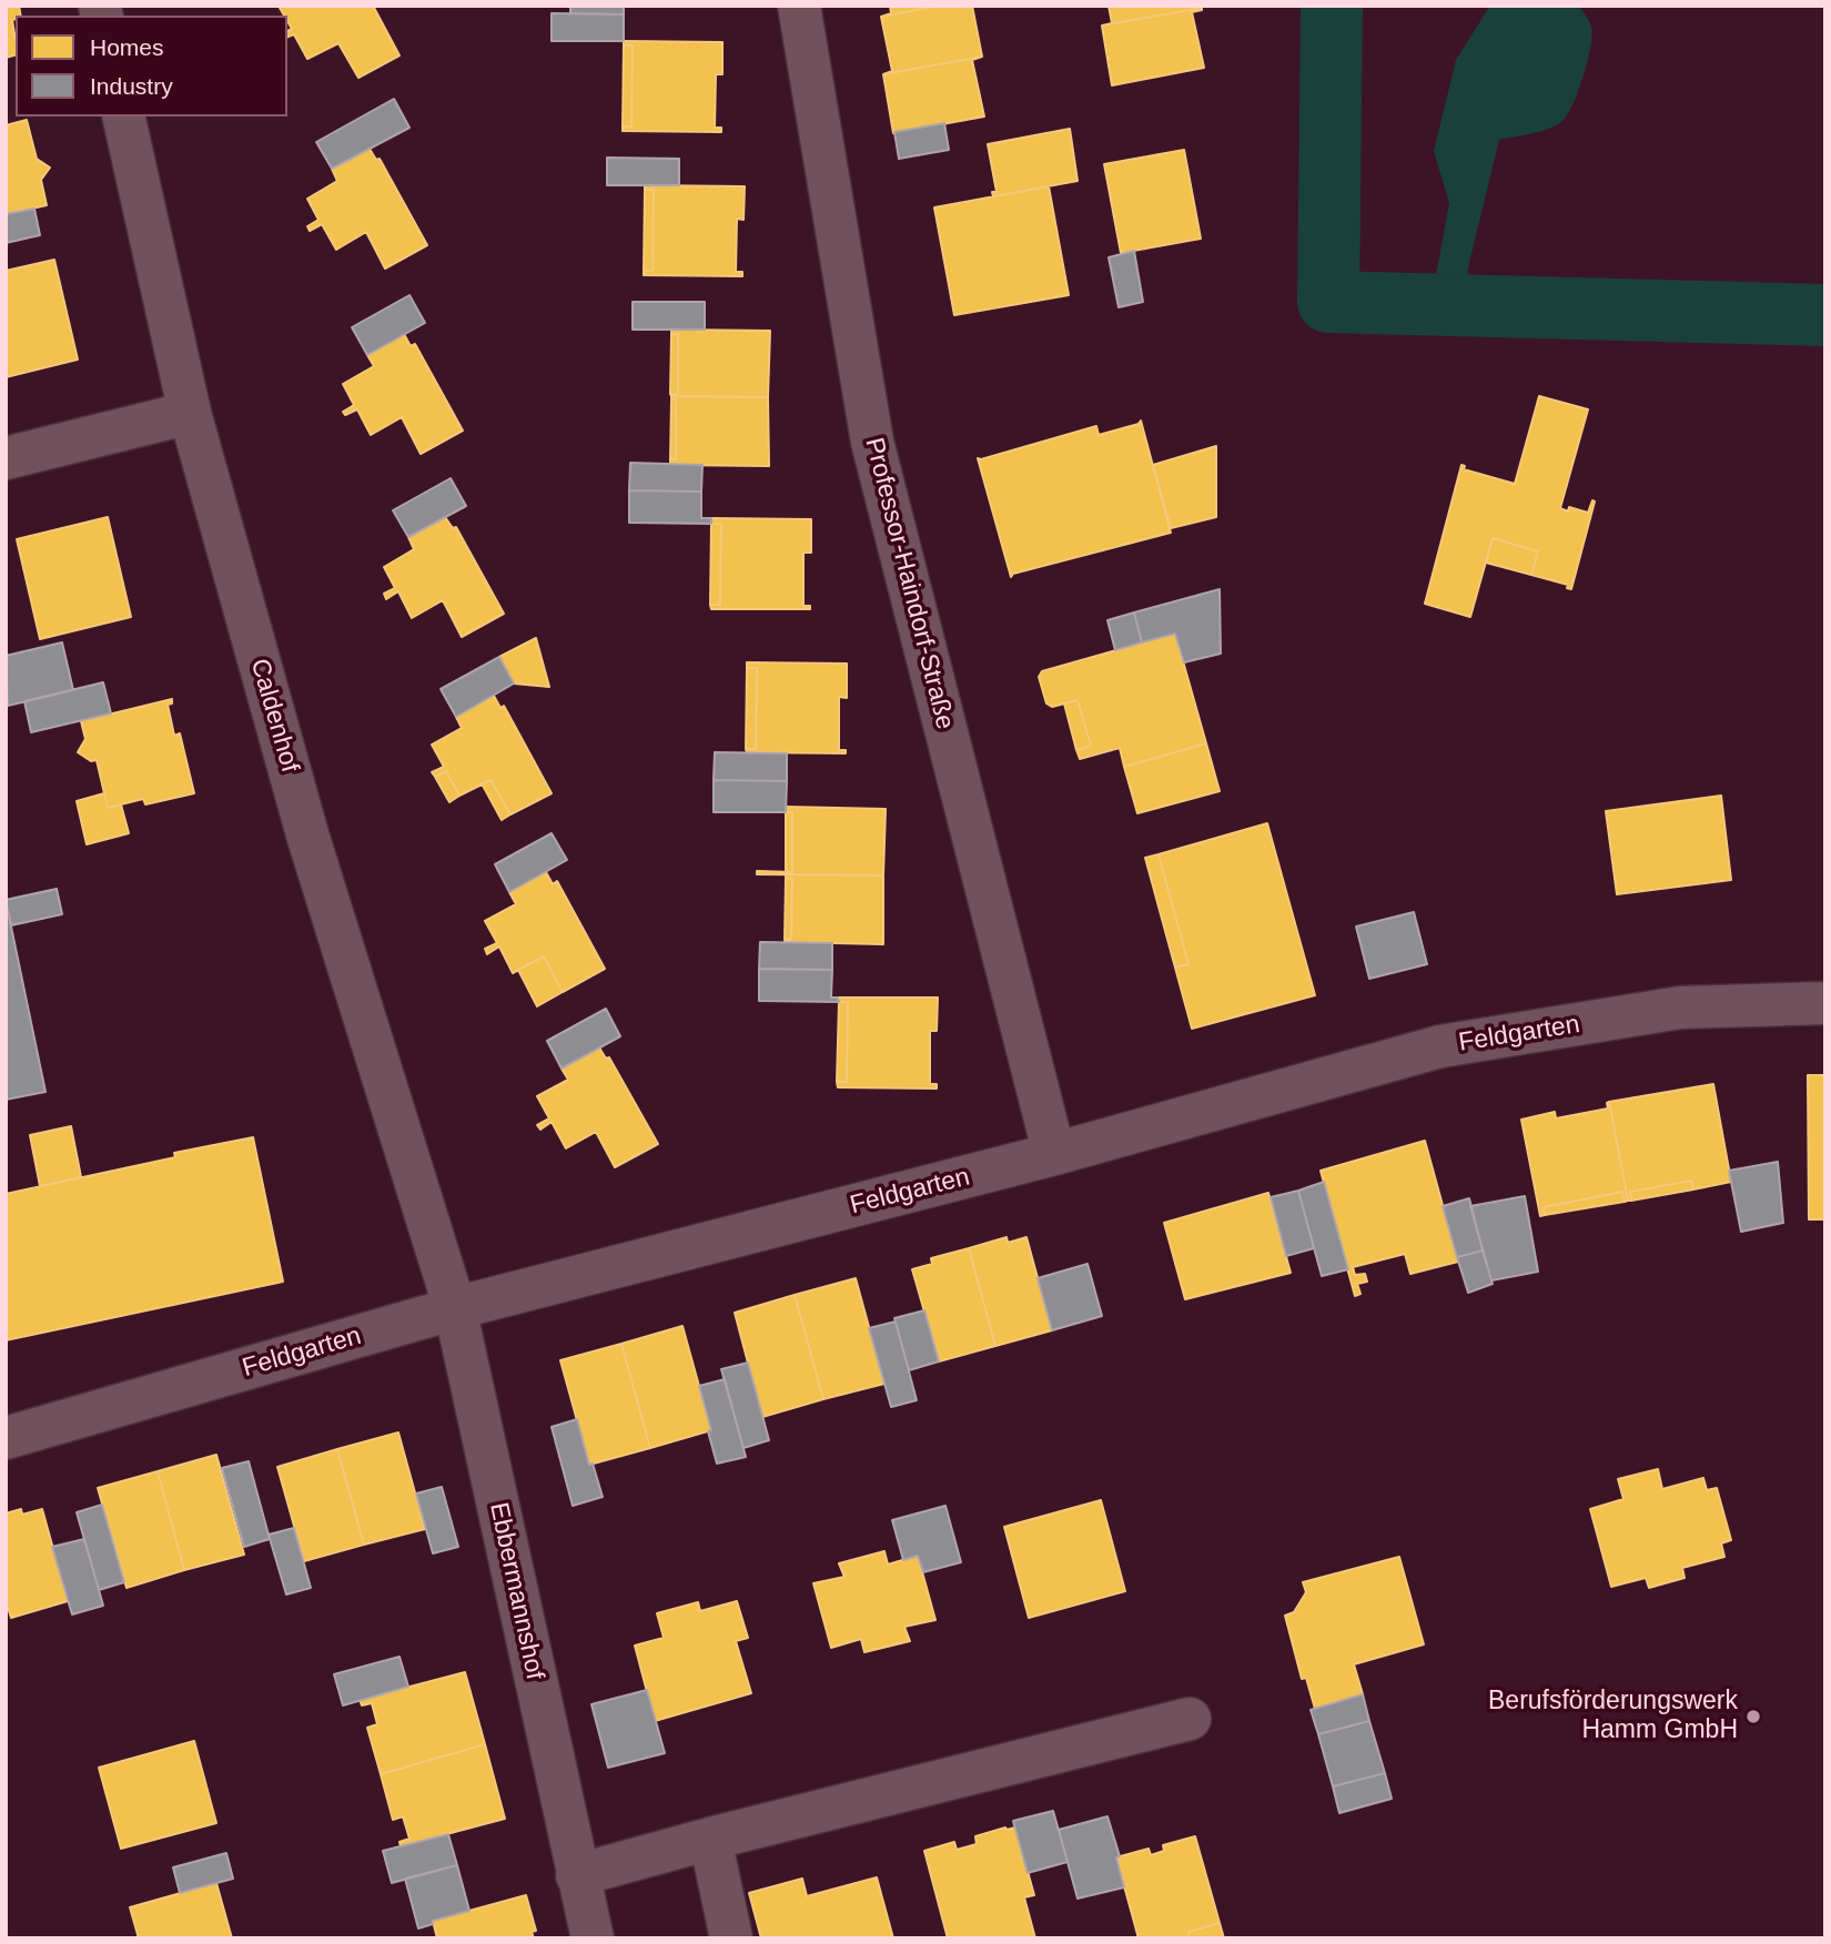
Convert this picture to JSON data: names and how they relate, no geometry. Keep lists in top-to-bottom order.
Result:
{
  "streets": {
    "street": [
      "Professor-Haindorf-Straße",
      "Caldenhof",
      "Feldgarten",
      "Ebbermannshof"
    ]
  },
  "crossings": [
    ["Professor-Haindorf-Straße", "Feldgarten"],
    ["Caldenhof", "Feldgarten"],
    ["Caldenhof", "Ebbermannshof"],
    ["Feldgarten", "Ebbermannshof"]
  ],
  "places": ["Berufsförderungswerk Hamm GmbH"],
  "legend": ["Homes", "Industry"]
}
